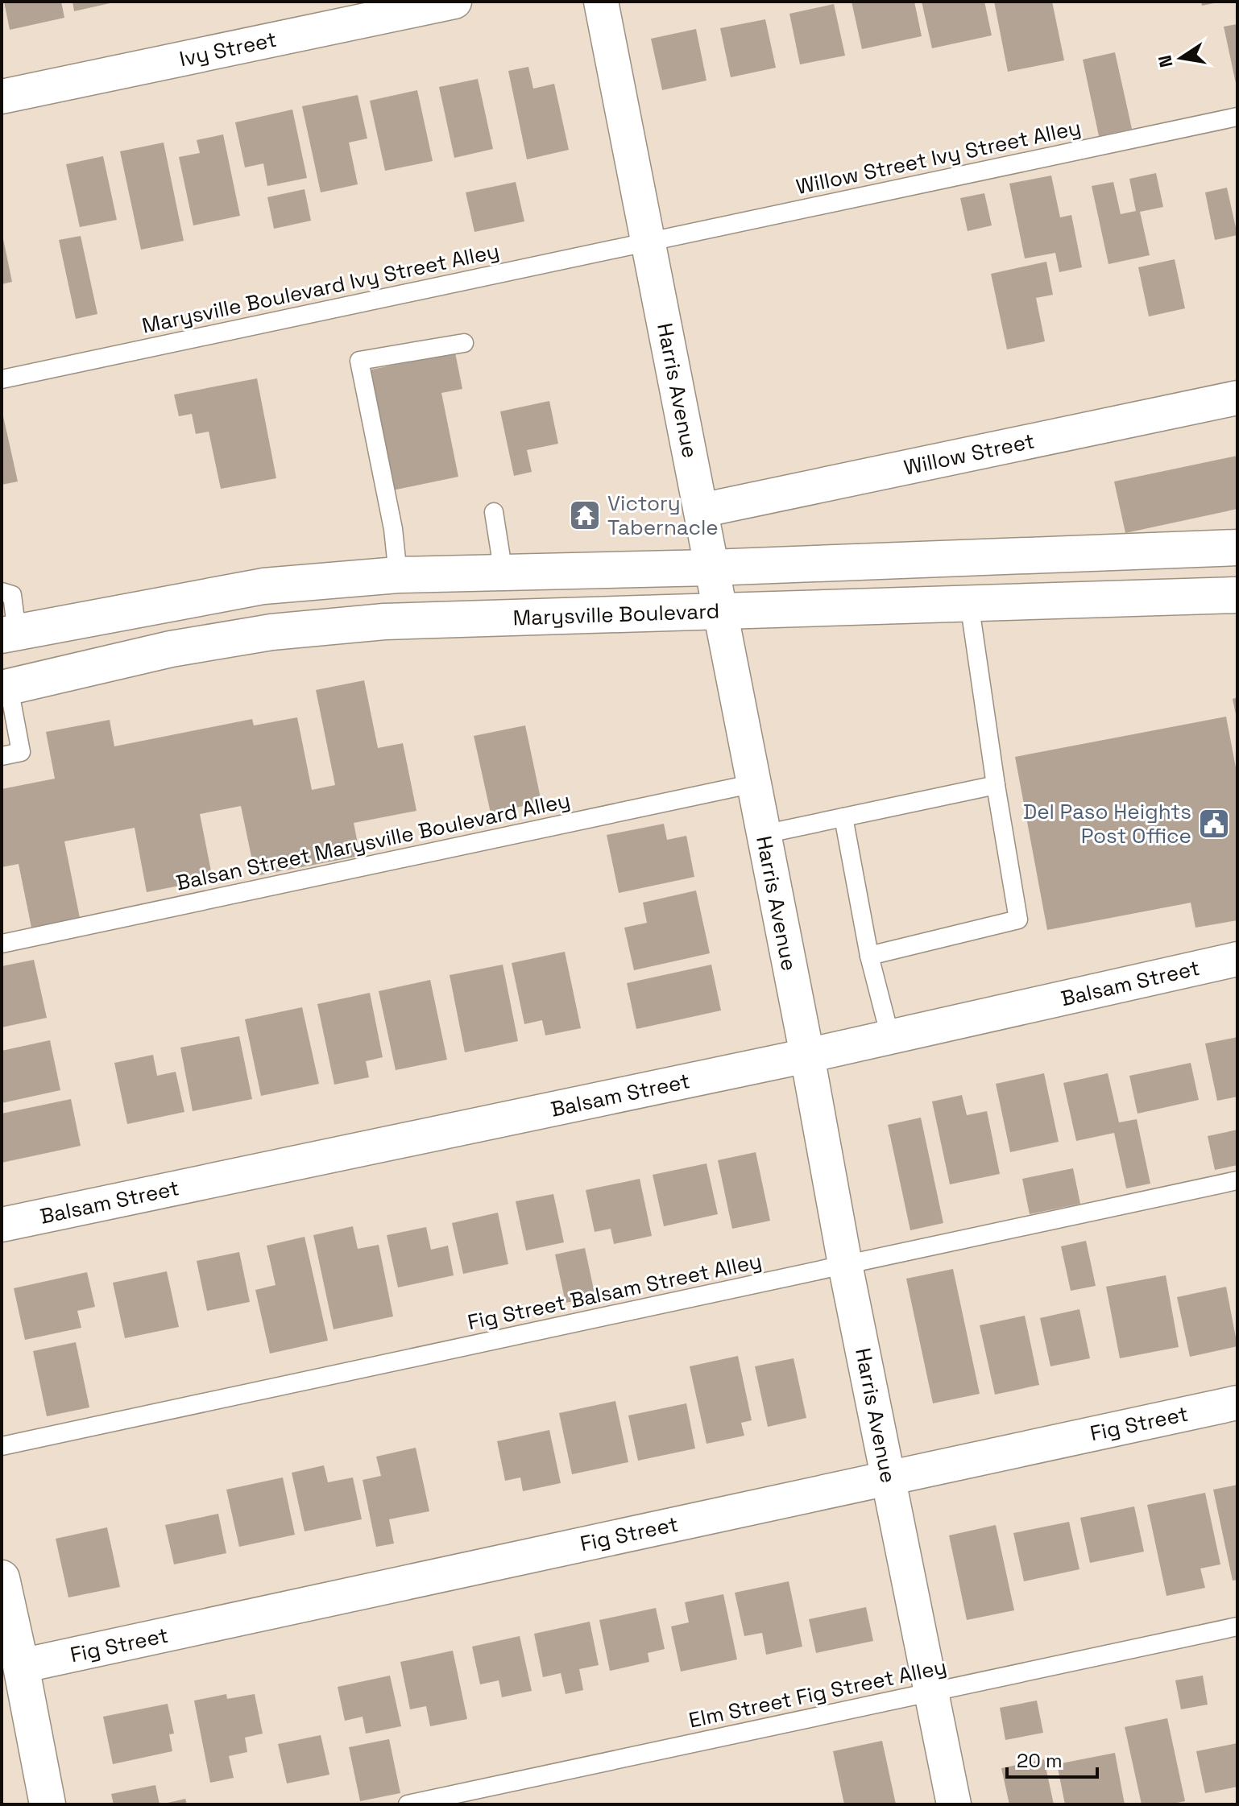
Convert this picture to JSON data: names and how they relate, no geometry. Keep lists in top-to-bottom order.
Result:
{
  "streets": {
    "main road": ["Marysville Boulevard"],
    "street": [
      "Ivy Street",
      "Harris Avenue",
      "Willow Street",
      "Balsam Street",
      "Fig Street"
    ],
    "lane": [
      "Willow Street Ivy Street Alley",
      "Marysville Boulevard Ivy Street Alley",
      "Balsan Street Marysville Boulevard Alley",
      "Fig Street Balsam Street Alley",
      "Elm Street Fig Street Alley"
    ]
  },
  "crossings": [
    ["Willow Street Ivy Street Alley", "Marysville Boulevard Ivy Street Alley"],
    ["Willow Street Ivy Street Alley", "Harris Avenue"],
    ["Marysville Boulevard Ivy Street Alley", "Harris Avenue"],
    ["Harris Avenue", "Willow Street"],
    ["Harris Avenue", "Marysville Boulevard"],
    ["Harris Avenue", "Balsan Street Marysville Boulevard Alley"],
    ["Harris Avenue", "Balsam Street"],
    ["Harris Avenue", "Fig Street Balsam Street Alley"],
    ["Harris Avenue", "Fig Street"],
    ["Harris Avenue", "Elm Street Fig Street Alley"]
  ],
  "places": {
    "temple": ["Victory Tabernacle"],
    "public building": ["Del Paso Heights Post Office"]
  },
  "scale_bar": "20 m",
  "north": "left"
}
